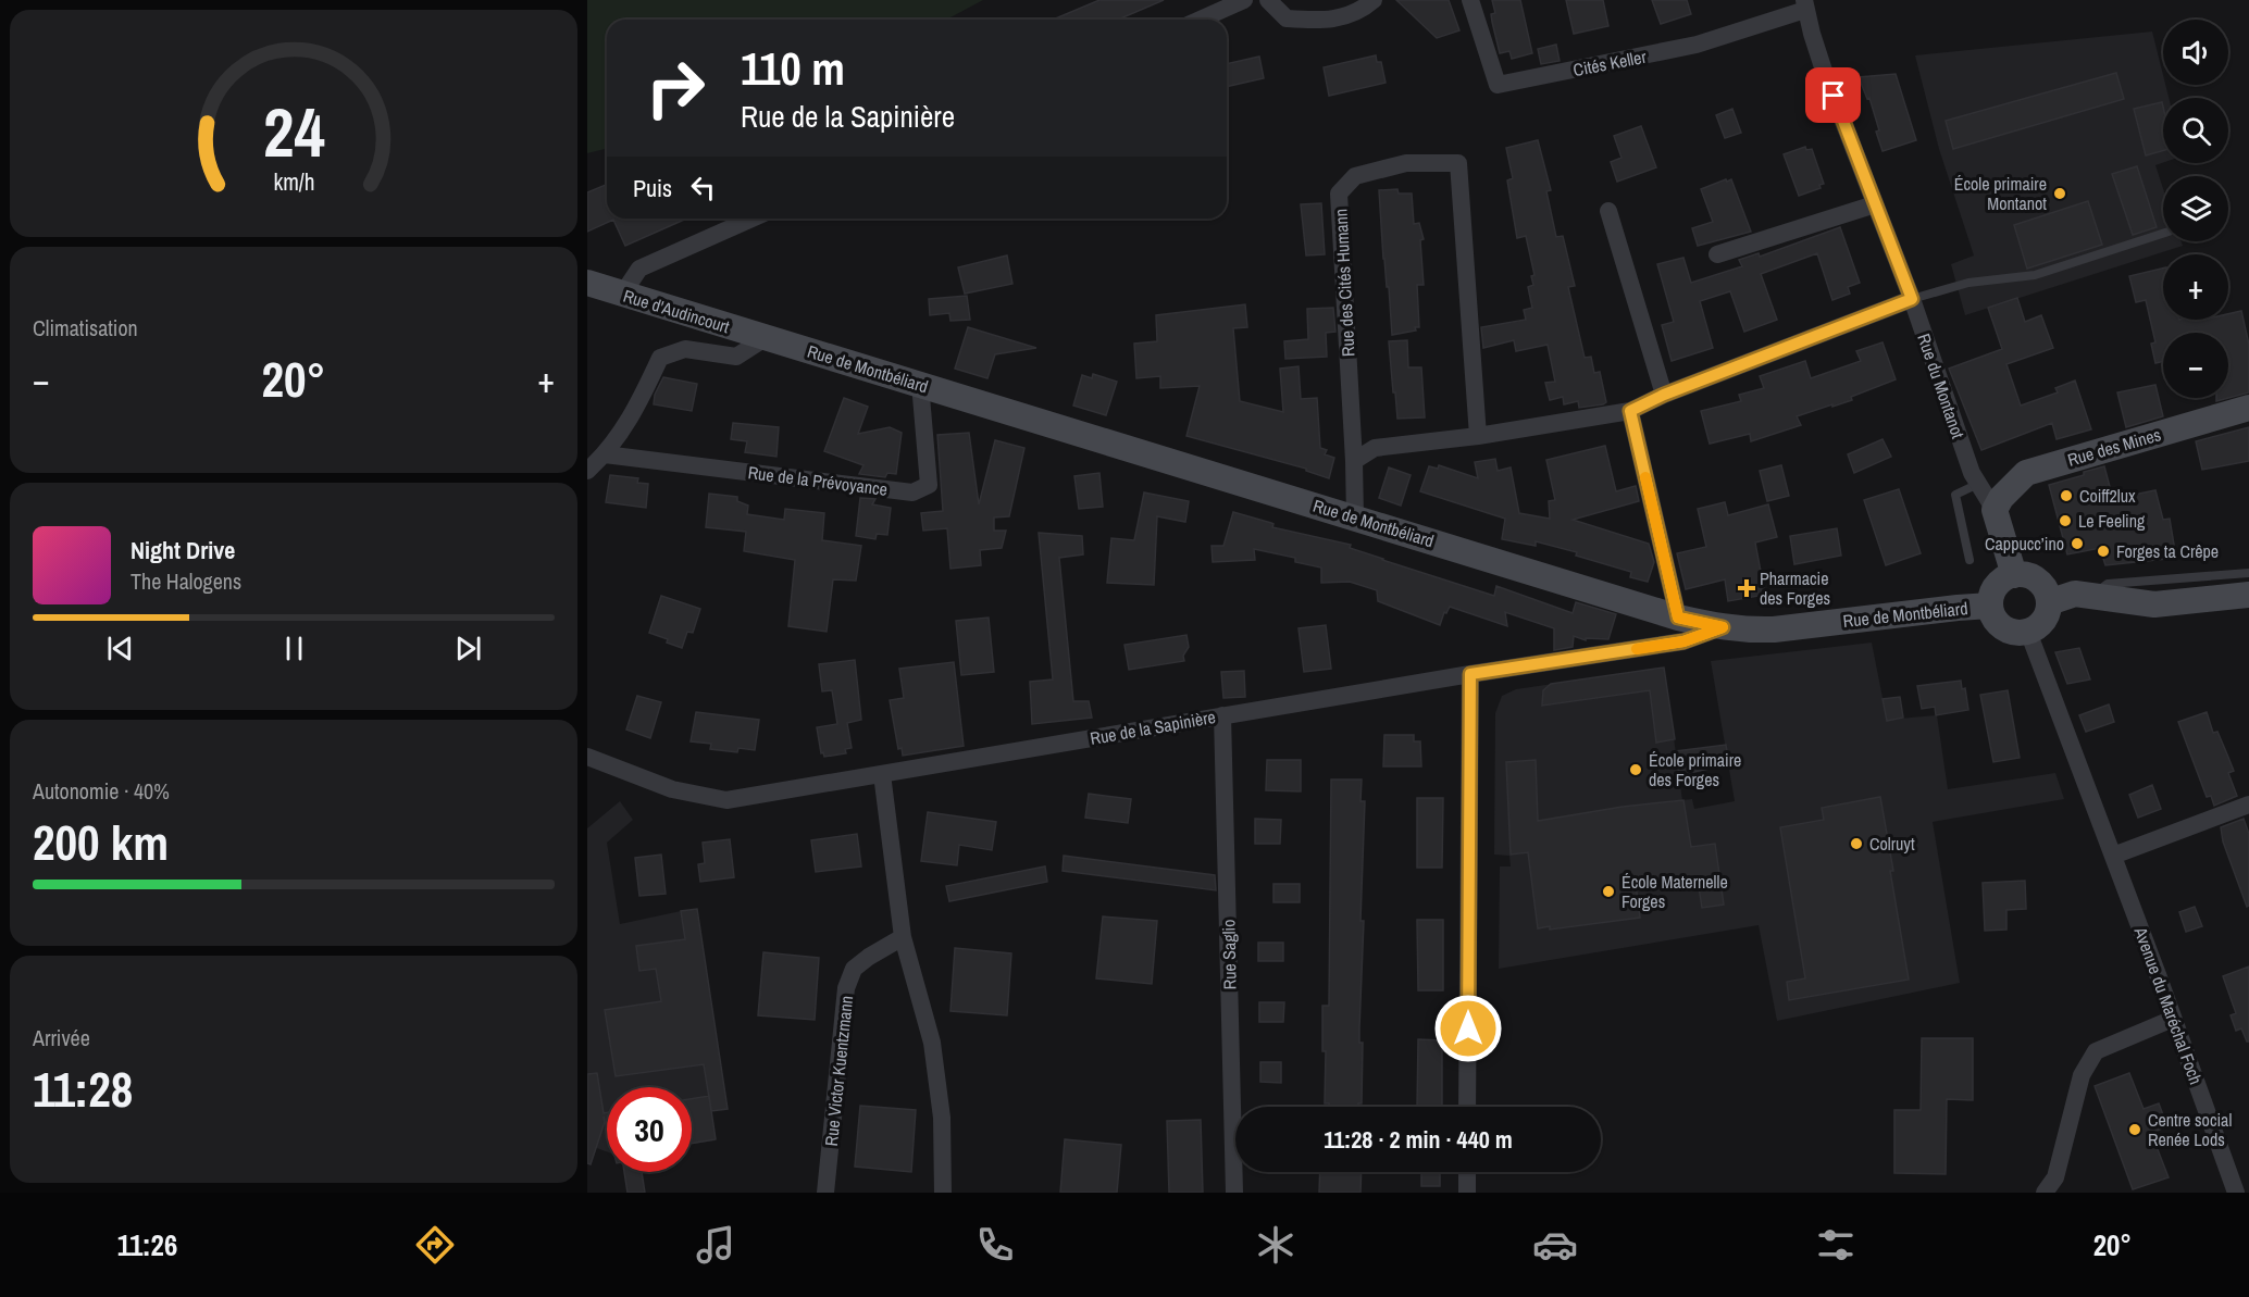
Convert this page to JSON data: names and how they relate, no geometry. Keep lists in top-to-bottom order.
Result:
{
  "streets": {
    "street": [
      "Cités Keller",
      "Rue des Cités Humann",
      "Rue d'Audincourt",
      "Rue de Montbéliard",
      "Rue du Montanot",
      "Rue des Mines",
      "Rue de la Prévoyance",
      "Rue de la Sapinière",
      "Rue Saglio",
      "Avenue du Maréchal Foch",
      "Rue Victor Kuentzmann"
    ]
  },
  "crossings": [
    ["Cités Keller", "Rue du Montanot"],
    ["Rue des Cités Humann", "Rue de Montbéliard"],
    ["Rue d'Audincourt", "Rue de Montbéliard"],
    ["Rue de Montbéliard", "Rue de la Prévoyance"],
    ["Rue de Montbéliard", "Rue de la Sapinière"],
    ["Rue de Montbéliard", "Avenue du Maréchal Foch"],
    ["Rue du Montanot", "Rue des Mines"],
    ["Rue de la Sapinière", "Rue Saglio"]
  ],
  "places": {
    "other": [
      "École primaire Montanot",
      "Coiff2lux",
      "Le Feeling",
      "Cappucc’ino",
      "Forges ta Crêpe",
      "École primaire des Forges",
      "Colruyt",
      "École Maternelle Forges",
      "Centre social Renée Lods"
    ],
    "health": ["Pharmacie des Forges"]
  },
  "page": {
    "map_buttons": ["+", "−"],
    "turn": ["110 m", "Rue de la Sapinière"],
    "then": "Puis",
    "tile": [
      "Climatisation",
      ["Autonomie · 40%", "200 km"],
      ["Arrivée", "11:28"]
    ],
    "heat": ["−", "20°", "+"],
    "song": ["Night Drive", "The Halogens"],
    "limit": "30",
    "trip": "11:28 · 2 min · 440 m",
    "tabs": ["11:26", "20°"],
    "gauge": ["24", "km/h"]
  }
}
